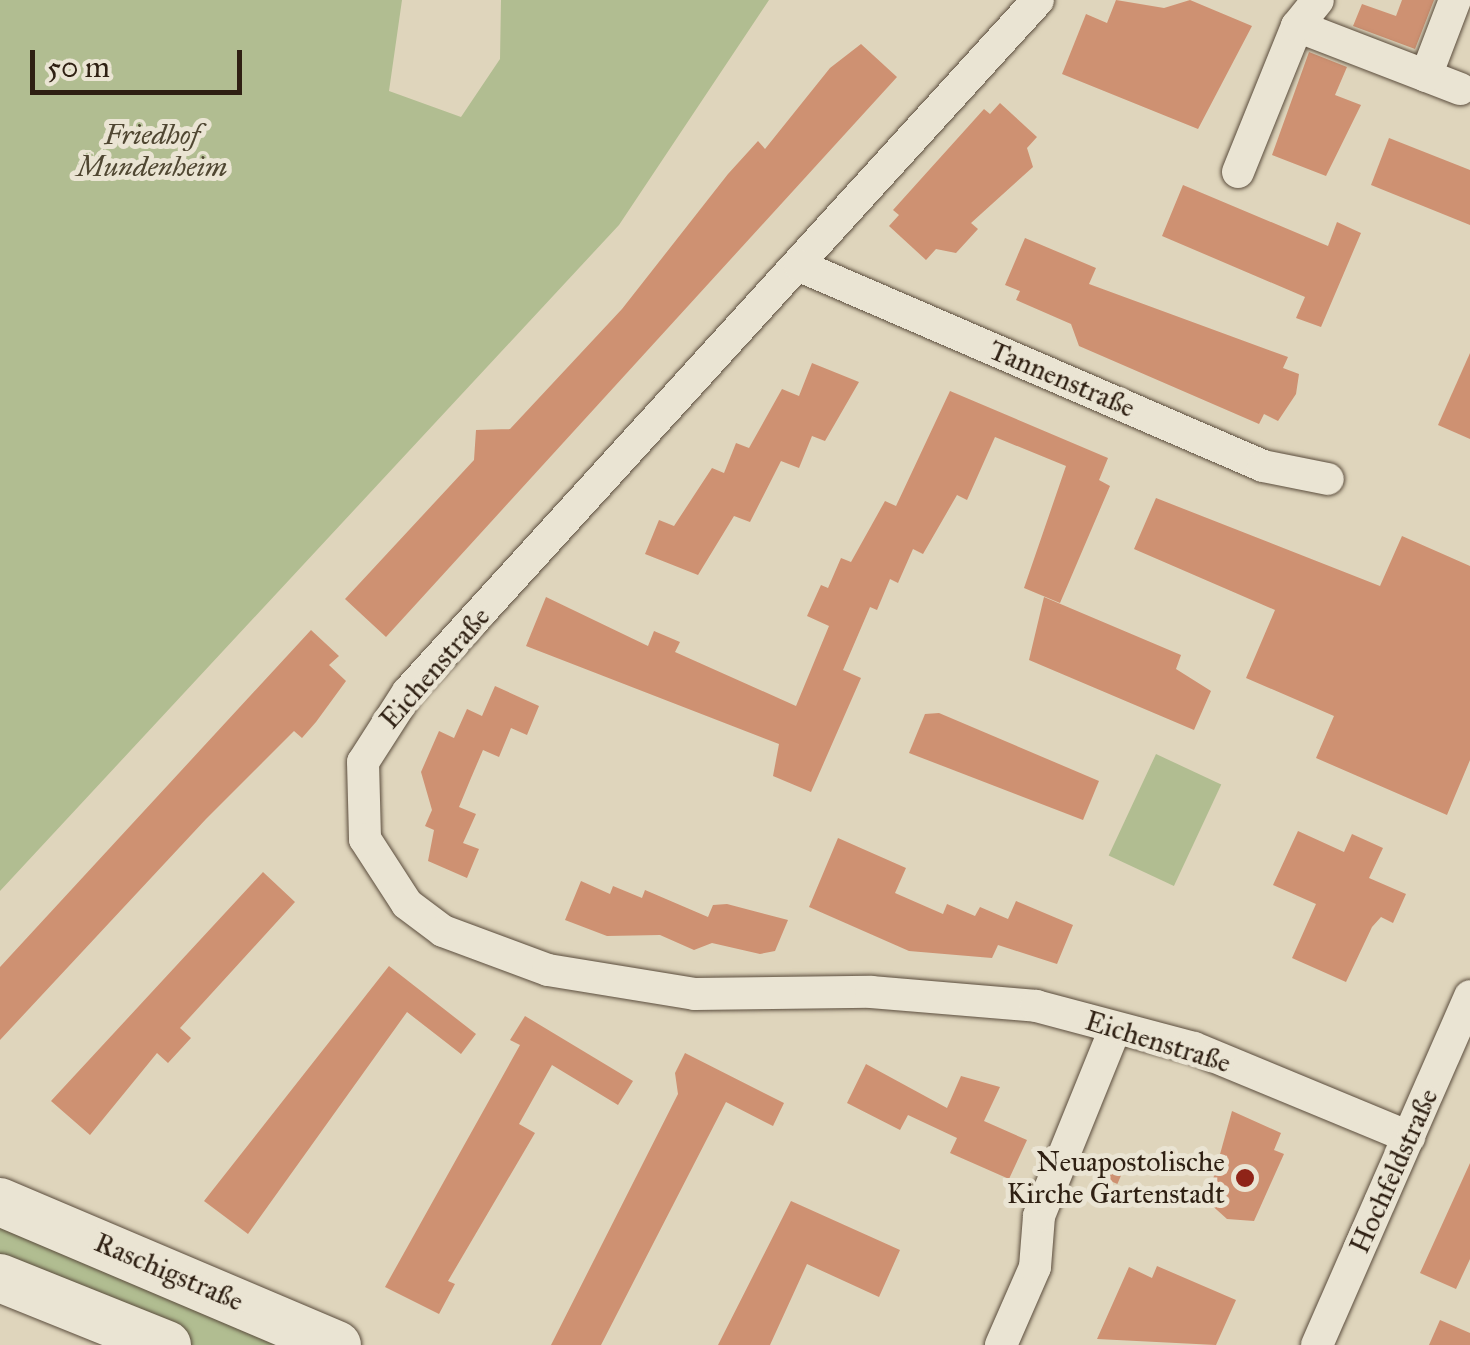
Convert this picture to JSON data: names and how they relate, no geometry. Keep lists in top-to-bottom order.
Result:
{
  "streets": {
    "street": [
      "Tannenstraße",
      "Eichenstraße",
      "Hochfeldstraße",
      "Raschigstraße"
    ]
  },
  "crossings": [
    ["Tannenstraße", "Eichenstraße"],
    ["Eichenstraße", "Hochfeldstraße"]
  ],
  "parks": ["Friedhof Mundenheim"],
  "places": ["Neuapostolische Kirche Gartenstadt"],
  "scale_bar": "50 m"
}
